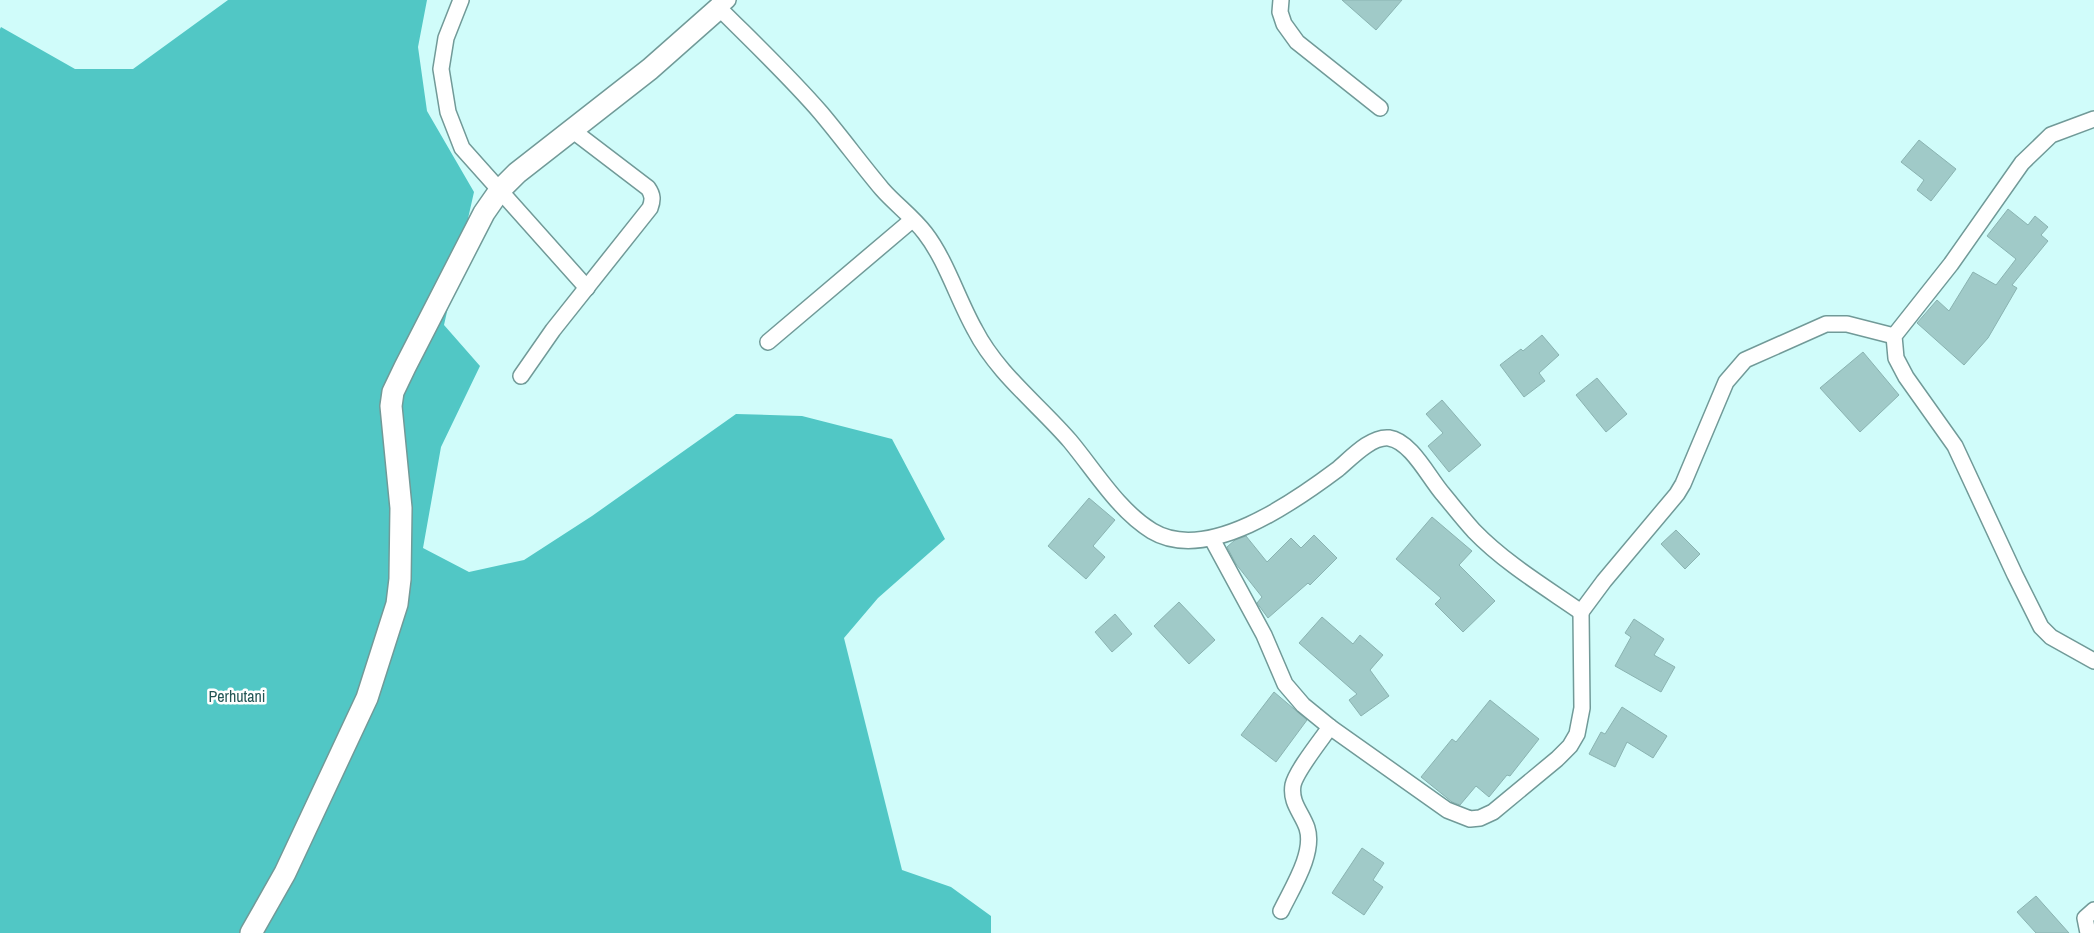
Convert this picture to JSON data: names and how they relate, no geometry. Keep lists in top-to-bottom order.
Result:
{
  "parks": ["Perhutani"]
}
